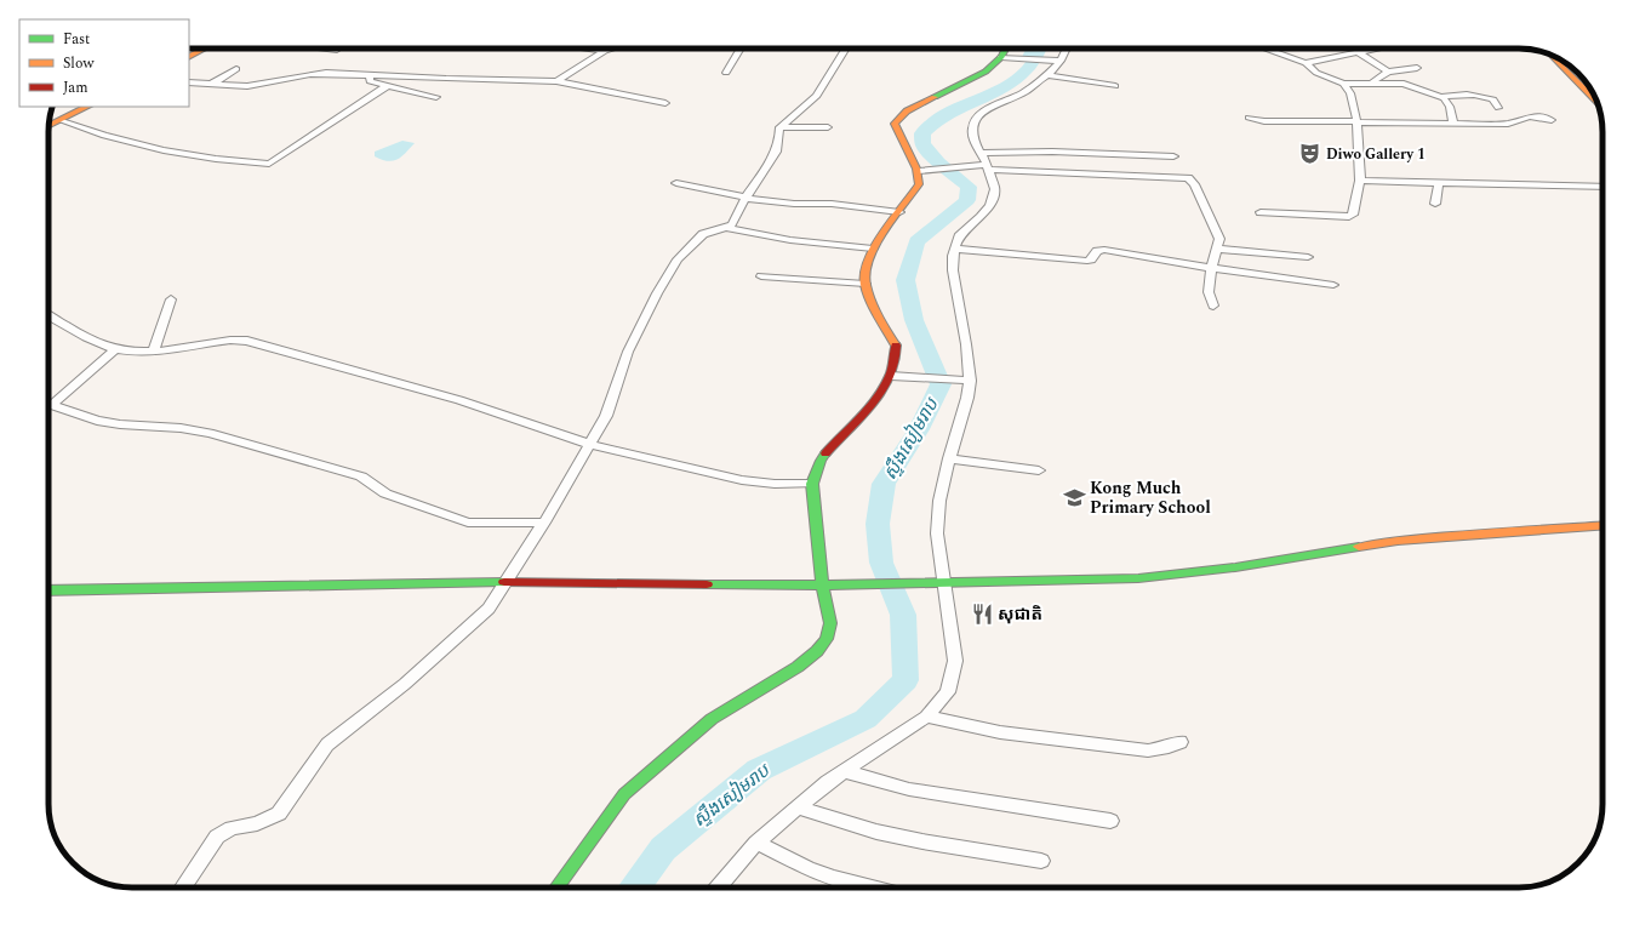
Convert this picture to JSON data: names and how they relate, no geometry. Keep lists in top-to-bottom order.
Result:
{
  "water": ["ស្ទឹងសៀមរាប"],
  "places": {
    "theatre": ["Diwo Gallery 1"],
    "school or university": ["Kong Much Primary School"],
    "restaurant": ["សុជាតិ"]
  },
  "legend": ["Fast", "Slow", "Jam"]
}
